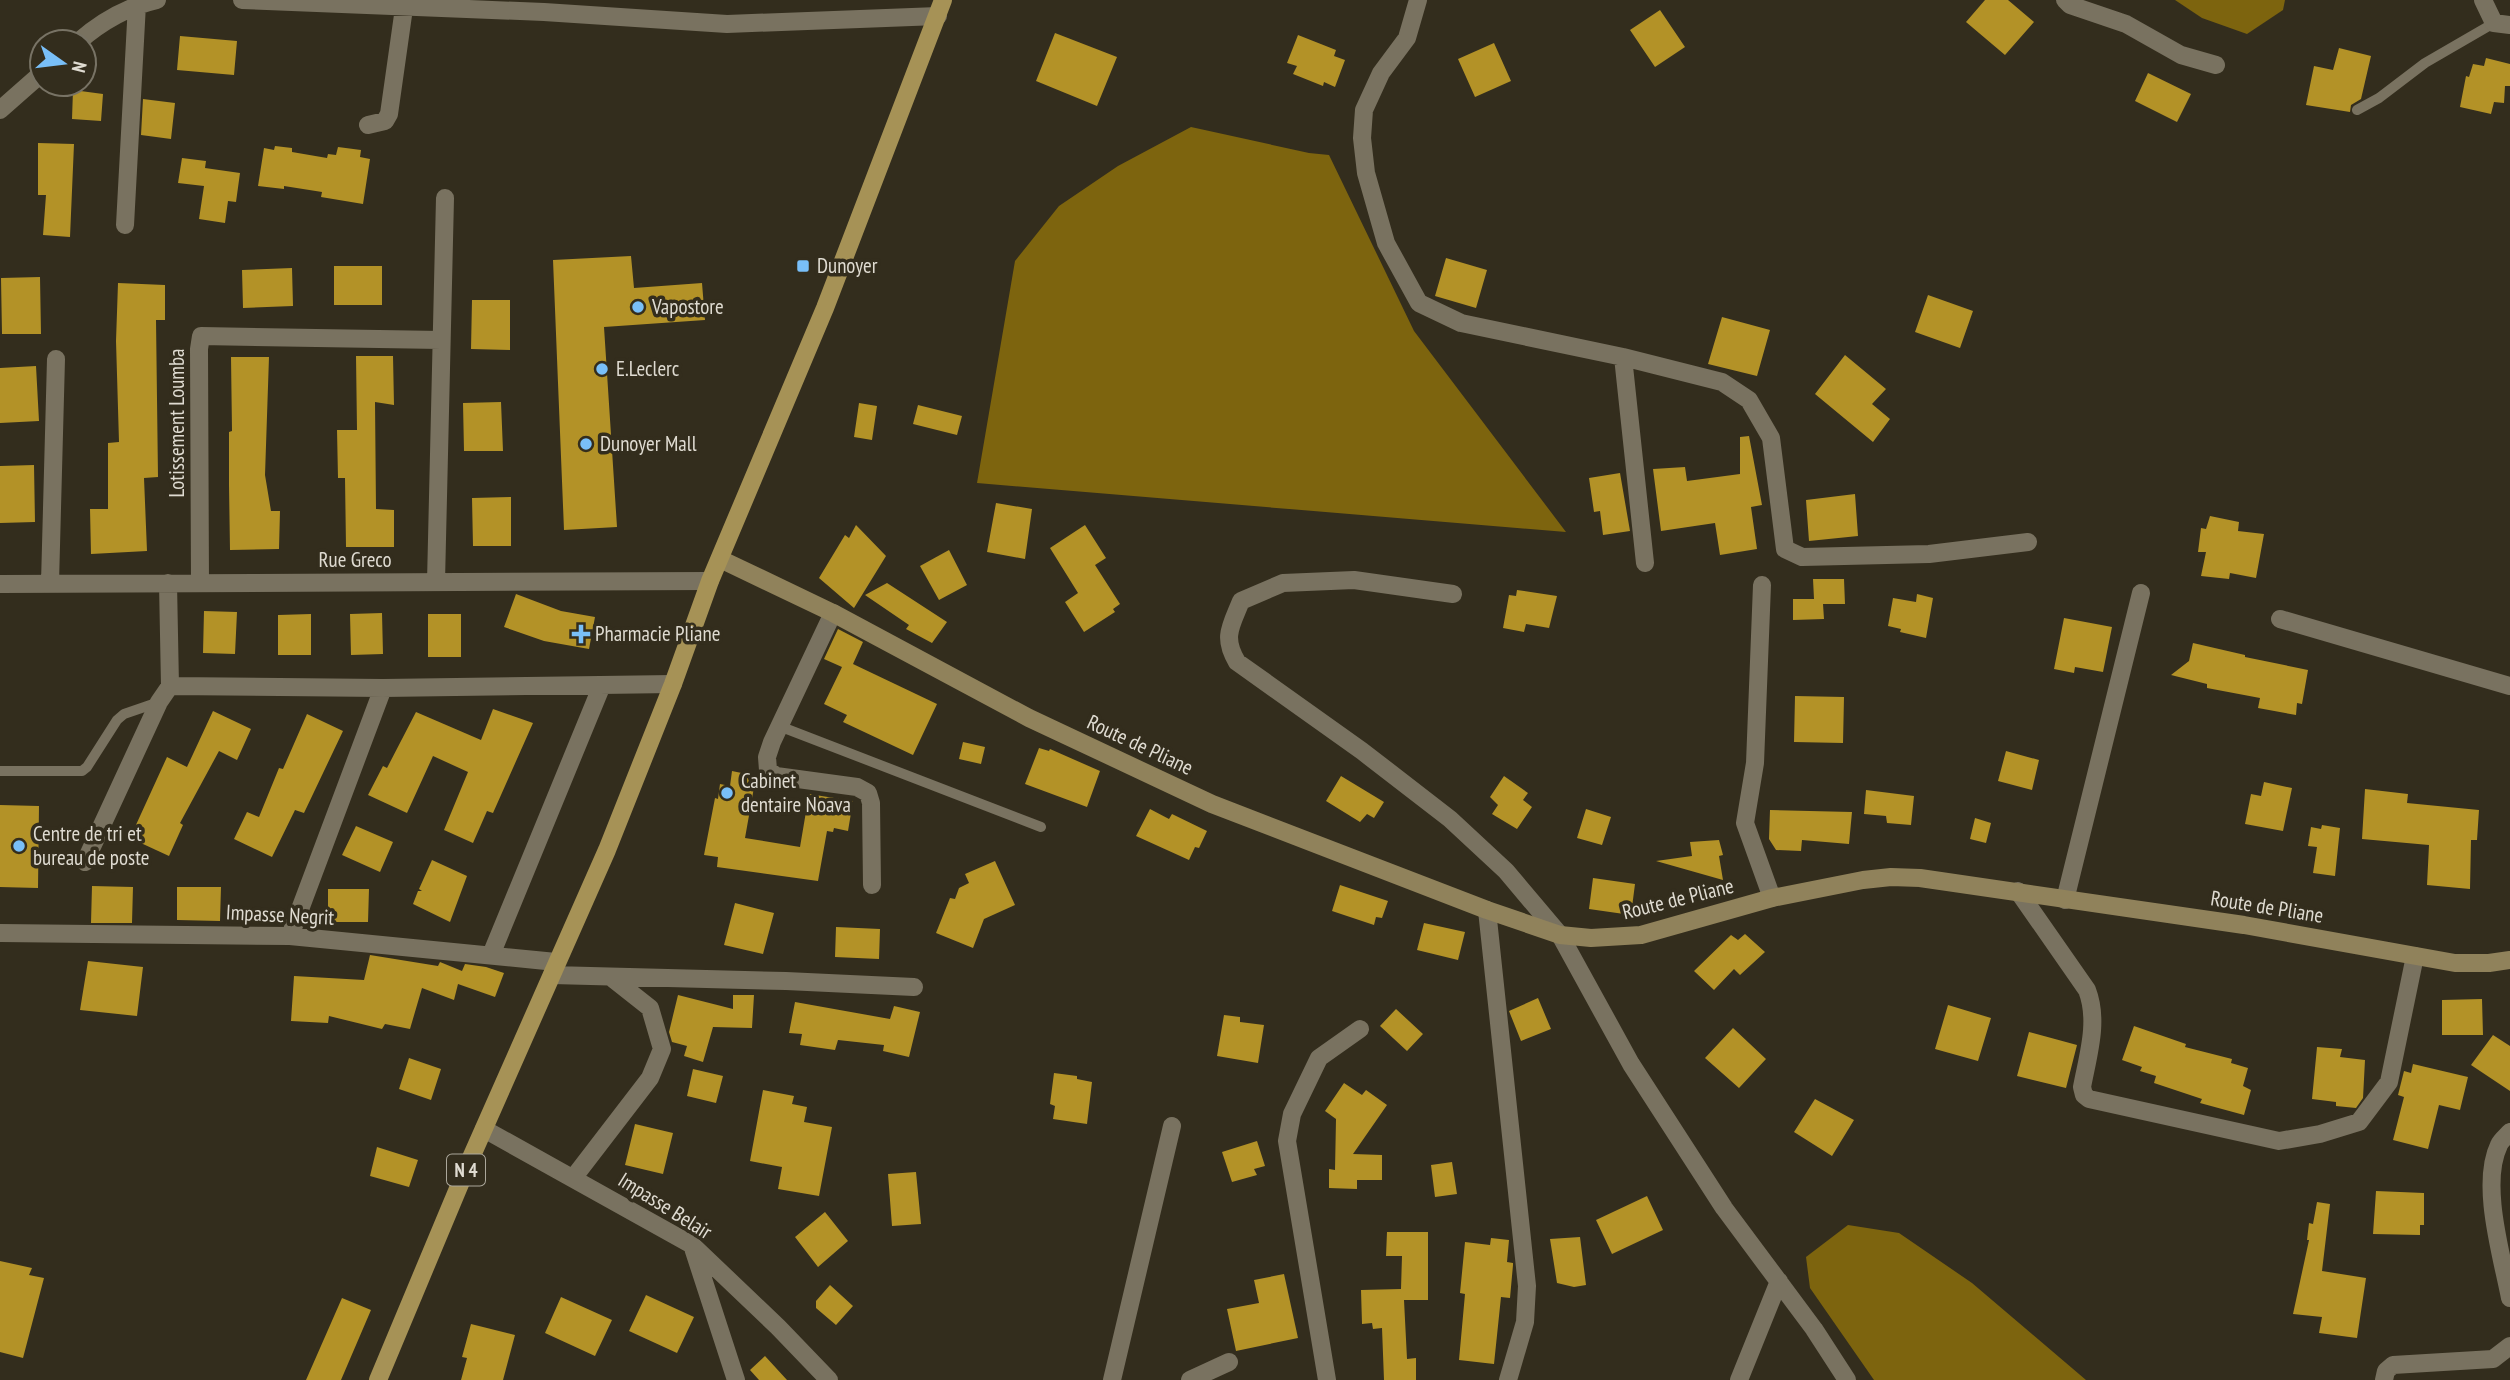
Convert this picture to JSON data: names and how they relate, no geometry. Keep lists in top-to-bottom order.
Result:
{
  "streets": {
    "main road": ["N 4"],
    "street": [
      "Lotissement Loumba",
      "Rue Greco",
      "Route de Pliane",
      "Impasse Negrit",
      "Impasse Belair"
    ]
  },
  "crossings": [
    ["Lotissement Loumba", "Rue Greco"],
    ["Rue Greco", "N 4"],
    ["Route de Pliane", "N 4"],
    ["Impasse Negrit", "N 4"],
    ["N 4", "Impasse Belair"]
  ],
  "places": {
    "transit": ["Dunoyer"],
    "other": [
      "Vapostore",
      "E.Leclerc",
      "Dunoyer Mall",
      "Cabinet dentaire Noava",
      "Centre de tri et bureau de poste"
    ],
    "health": ["Pharmacie Pliane"]
  },
  "north": "right"
}
